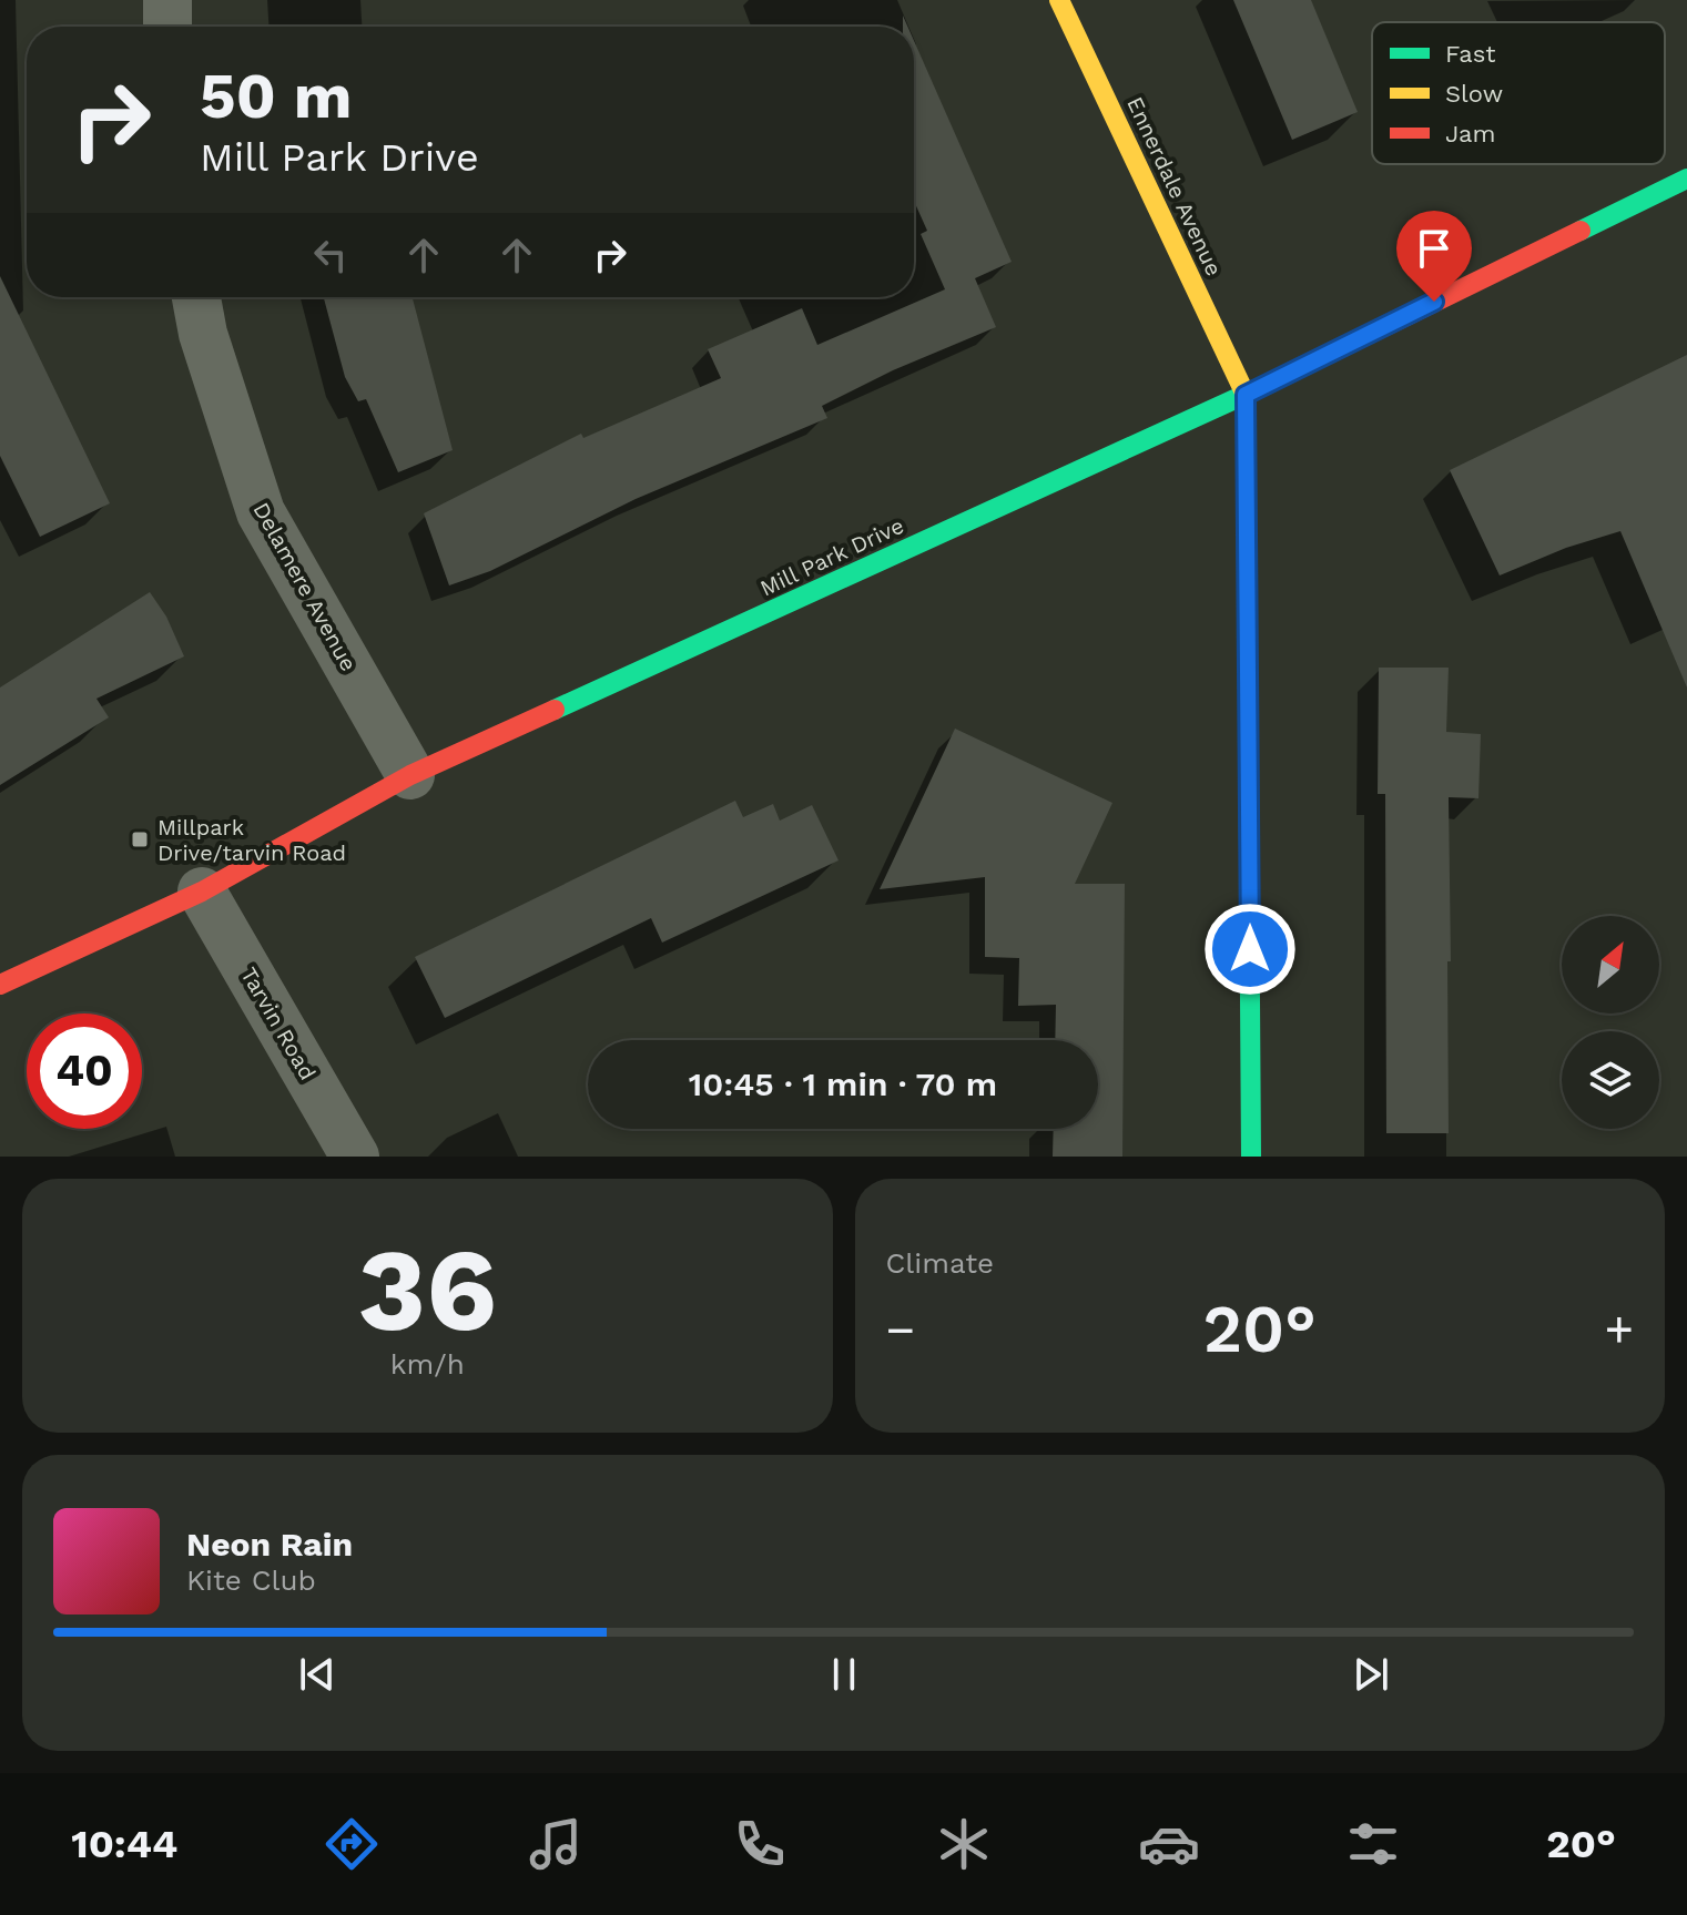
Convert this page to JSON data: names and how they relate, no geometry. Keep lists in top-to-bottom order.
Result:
{
  "streets": {
    "street": [
      "Ennerdale Avenue",
      "Mill Park Drive",
      "Delamere Avenue",
      "Tarvin Road"
    ]
  },
  "crossings": [
    ["Ennerdale Avenue", "Mill Park Drive"],
    ["Mill Park Drive", "Delamere Avenue"],
    ["Mill Park Drive", "Tarvin Road"]
  ],
  "places": {
    "transit": ["Millpark Drive/tarvin Road"]
  },
  "legend": ["Fast", "Slow", "Jam"],
  "north": "top right",
  "page": {
    "turn": ["50 m", "Mill Park Drive"],
    "limit": "40",
    "trip": "10:45 · 1 min · 70 m",
    "tile": [
      ["36", "km/h"],
      "Climate"
    ],
    "heat": ["−", "20°", "+"],
    "song": ["Neon Rain", "Kite Club"],
    "tabs": ["10:44", "20°"]
  }
}
